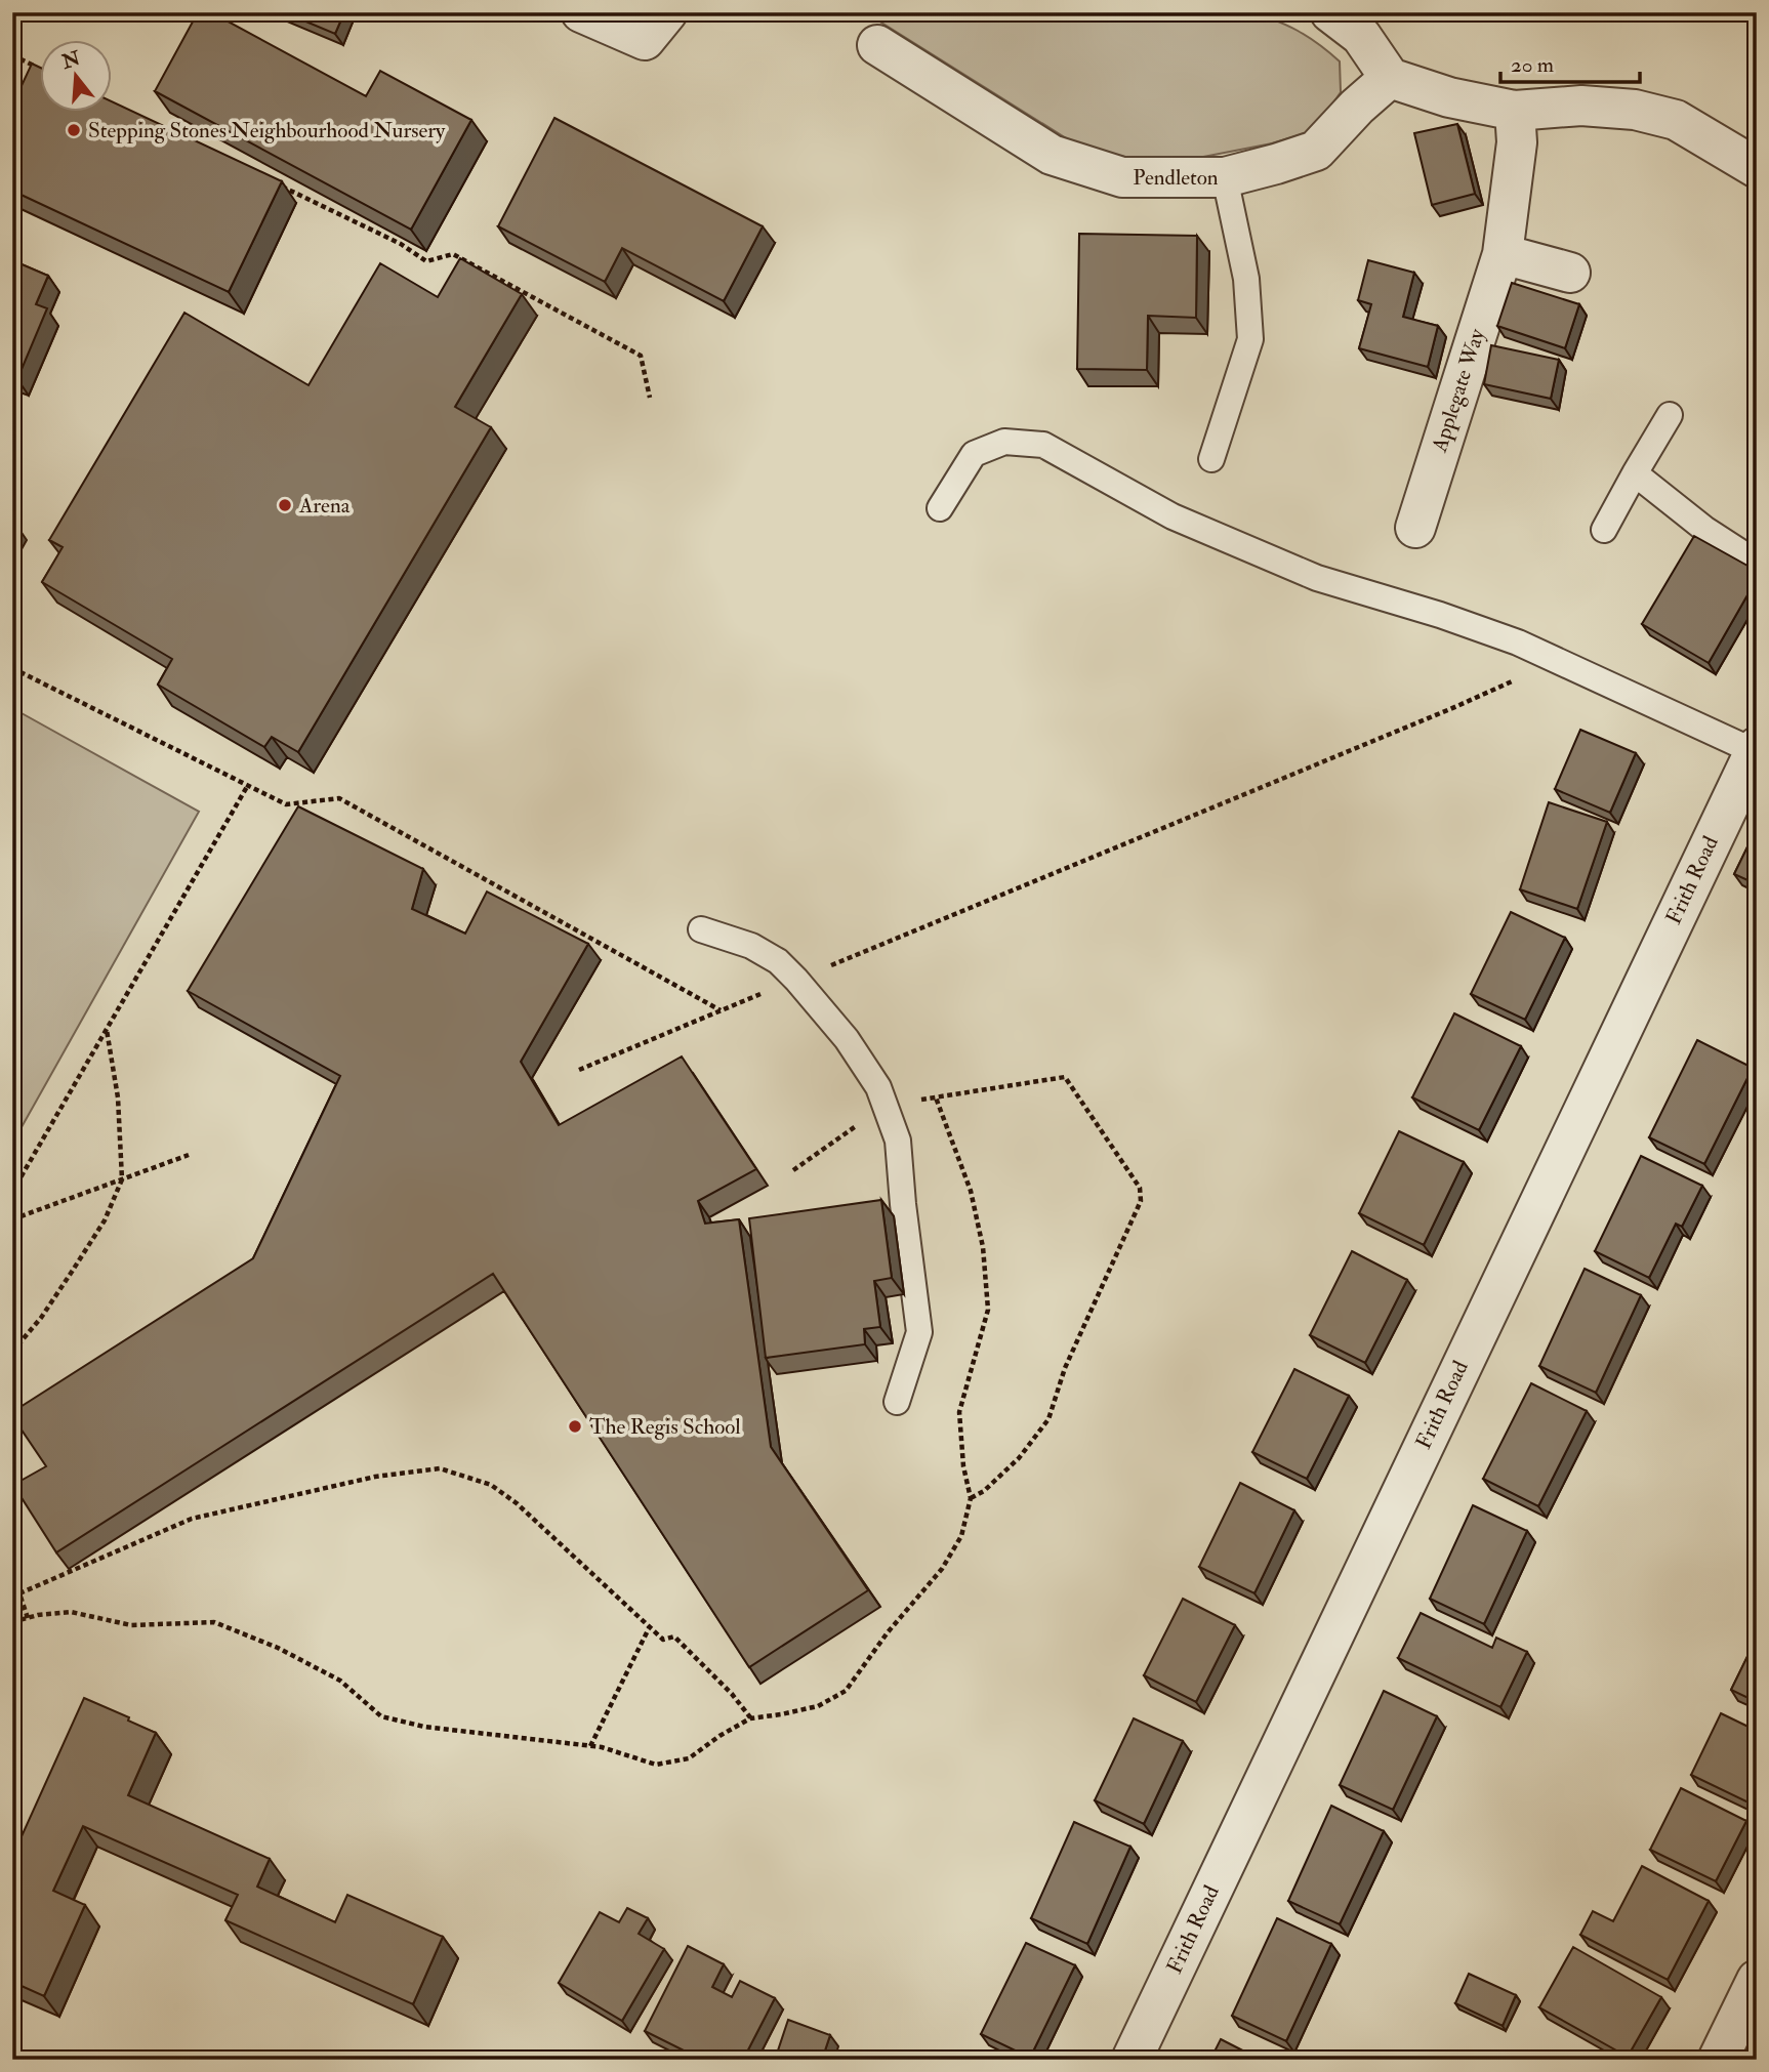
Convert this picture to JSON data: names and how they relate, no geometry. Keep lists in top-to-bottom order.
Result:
{
  "streets": {
    "street": ["Pendleton", "Applegate Way", "Frith Road"]
  },
  "places": ["Stepping Stones Neighbourhood Nursery", "Arena", "The Regis School"],
  "scale_bar": "20 m",
  "north": "top"
}
